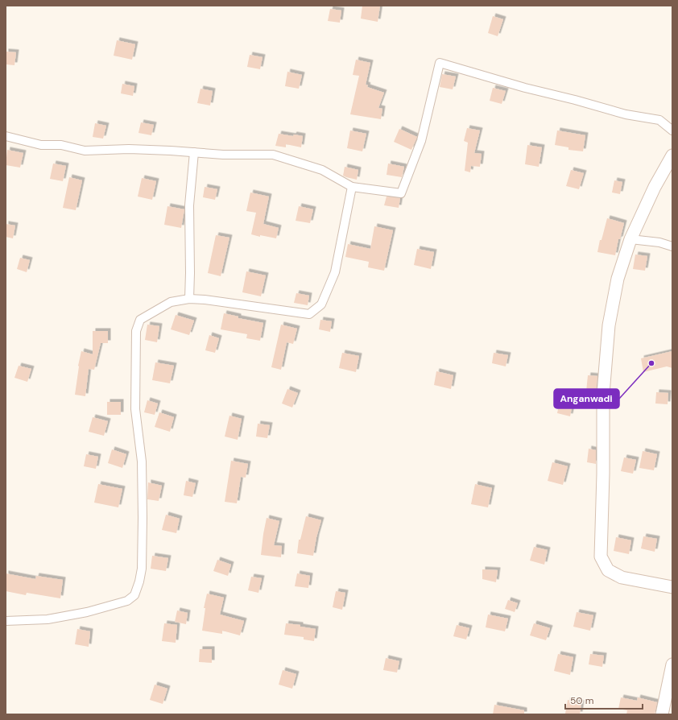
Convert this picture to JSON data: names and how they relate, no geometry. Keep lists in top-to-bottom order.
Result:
{
  "places": ["Anganwadi"],
  "scale_bar": "50 m"
}
